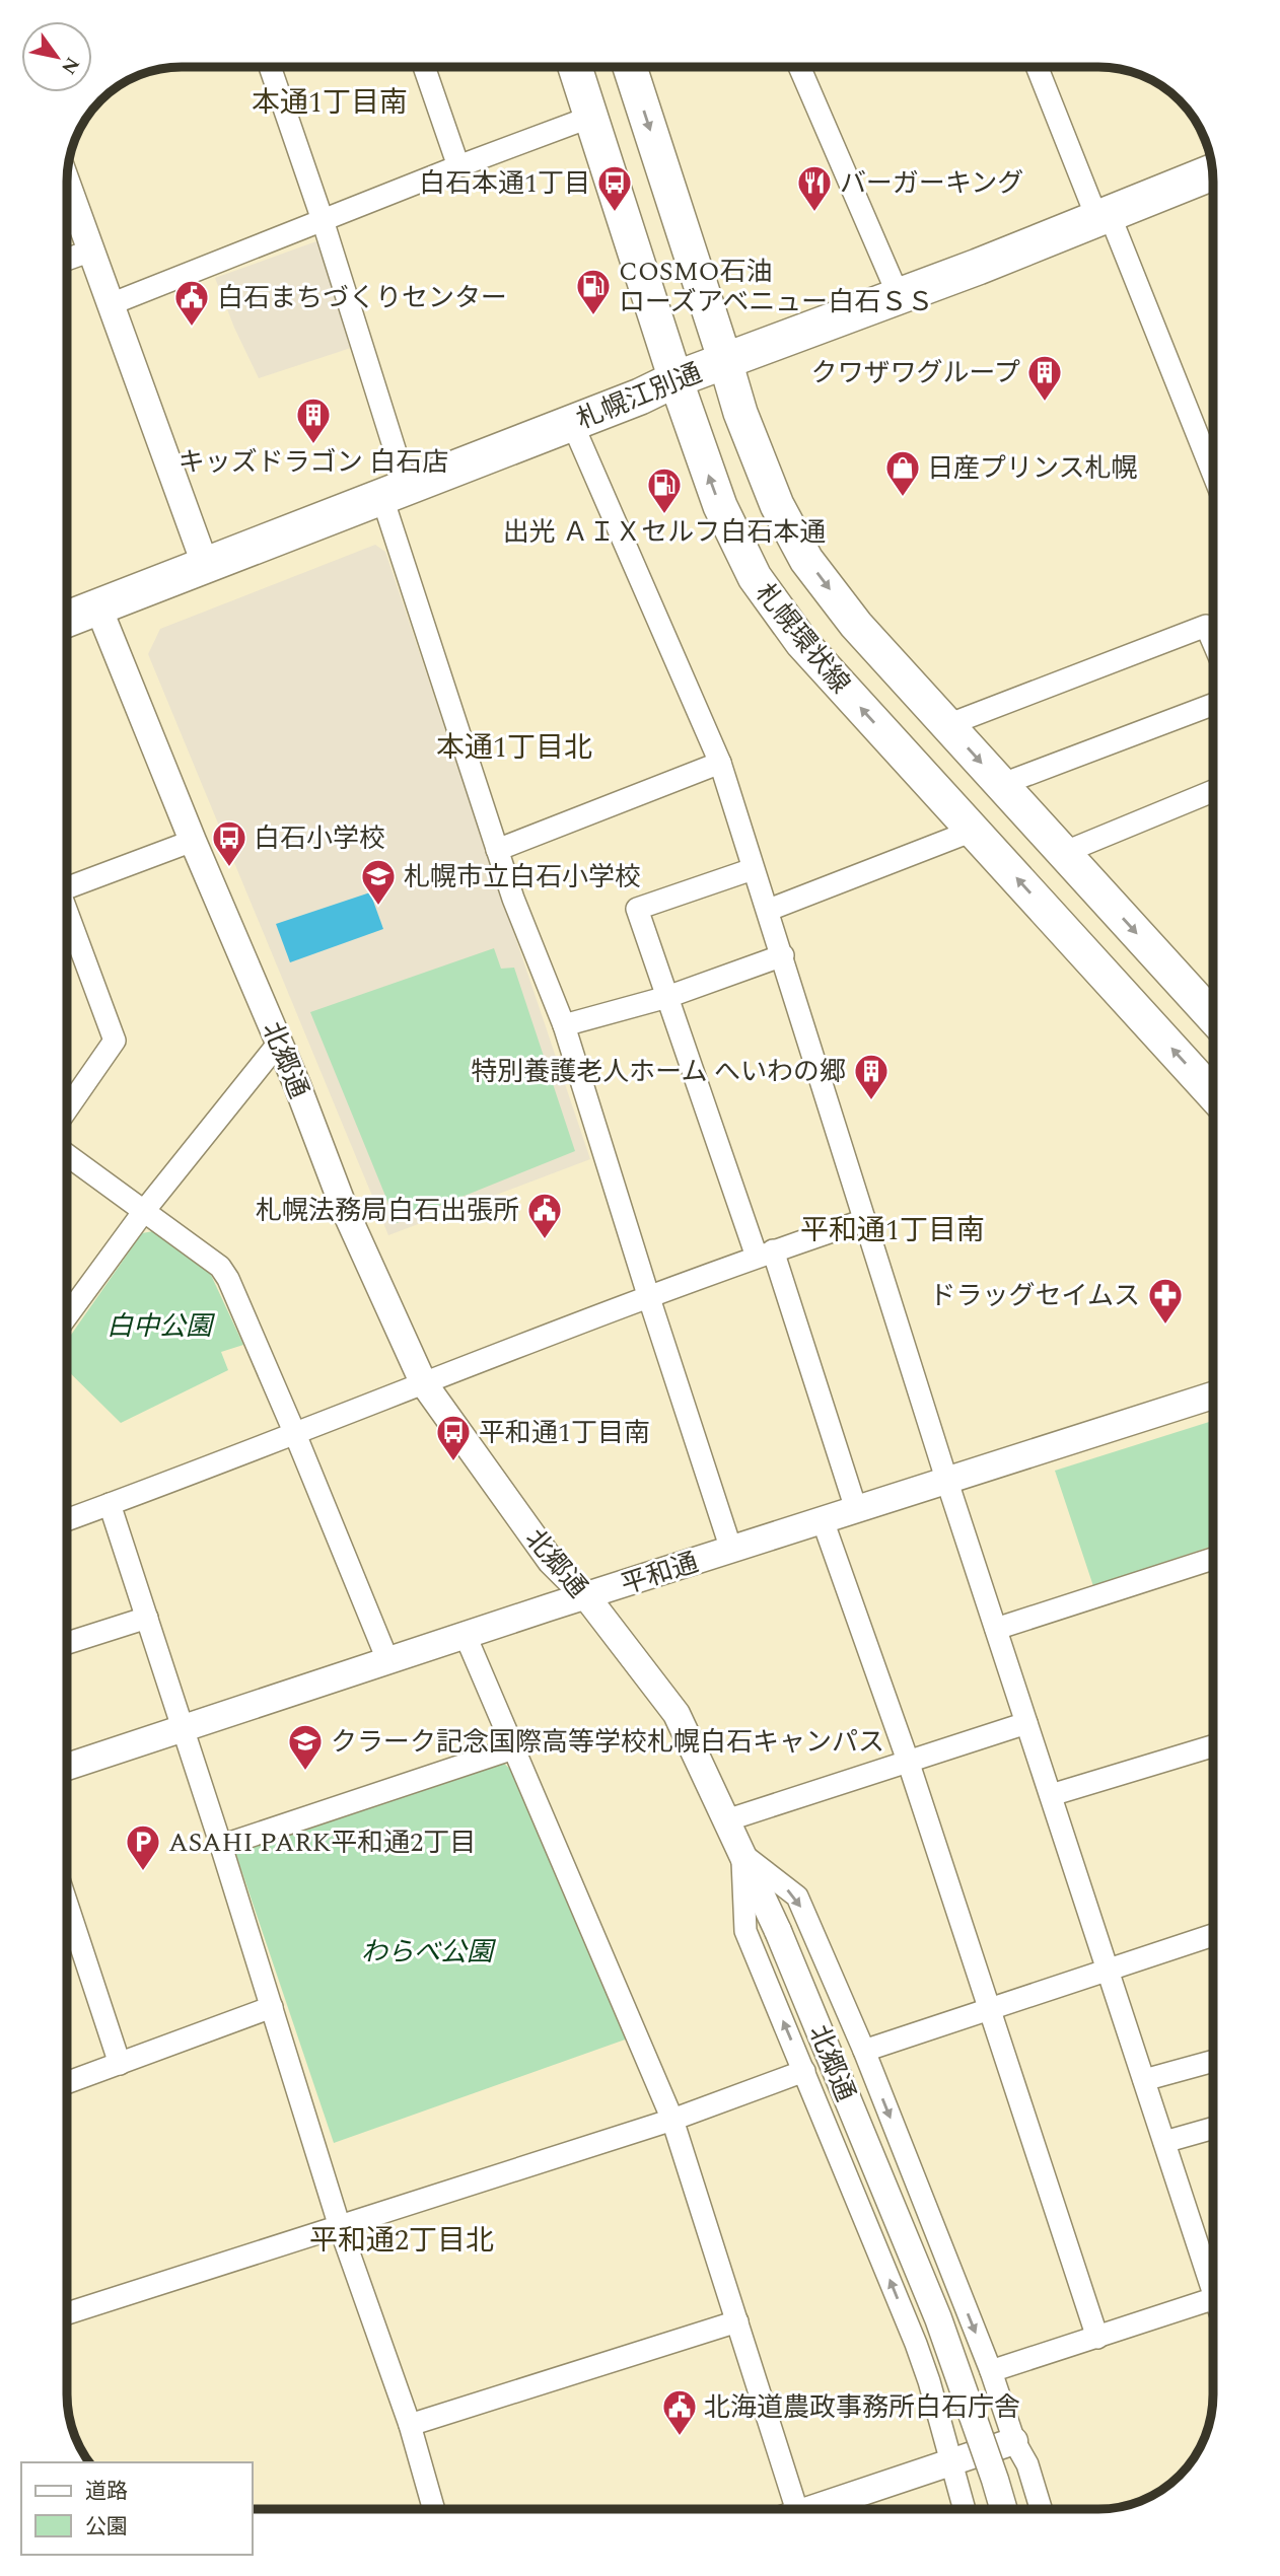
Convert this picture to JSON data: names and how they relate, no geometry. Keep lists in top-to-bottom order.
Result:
{
  "streets": {
    "highway": ["札幌江別通"],
    "main road": ["札幌環状線"],
    "street": ["北郷通", "平和通"]
  },
  "crossings": [
    ["札幌江別通", "札幌環状線"],
    ["札幌江別通", "北郷通"],
    ["北郷通", "平和通"]
  ],
  "districts": [
    "本通1丁目南",
    "本通1丁目北",
    "平和通1丁目南",
    "平和通2丁目北"
  ],
  "parks": ["白中公園", "わらべ公園"],
  "places": {
    "bus stop": ["白石本通1丁目", "白石小学校", "平和通1丁目南"],
    "restaurant": ["バーガーキング"],
    "fuel station": ["COSMO石油 ローズアベニュー白石ＳＳ", "出光 ＡＩＸセルフ白石本通"],
    "public building": ["白石まちづくりセンター", "札幌法務局白石出張所", "北海道農政事務所白石庁舎"],
    "building": ["クワザワグループ", "キッズドラゴン 白石店", "特別養護老人ホーム へいわの郷"],
    "shop": ["日産プリンス札幌"],
    "school or university": ["札幌市立白石小学校", "クラーク記念国際高等学校札幌白石キャンパス"],
    "pharmacy": ["ドラッグセイムス"],
    "parking": ["ASAHI PARK平和通2丁目"]
  },
  "legend": ["道路", "公園"],
  "north": "bottom right"
}
